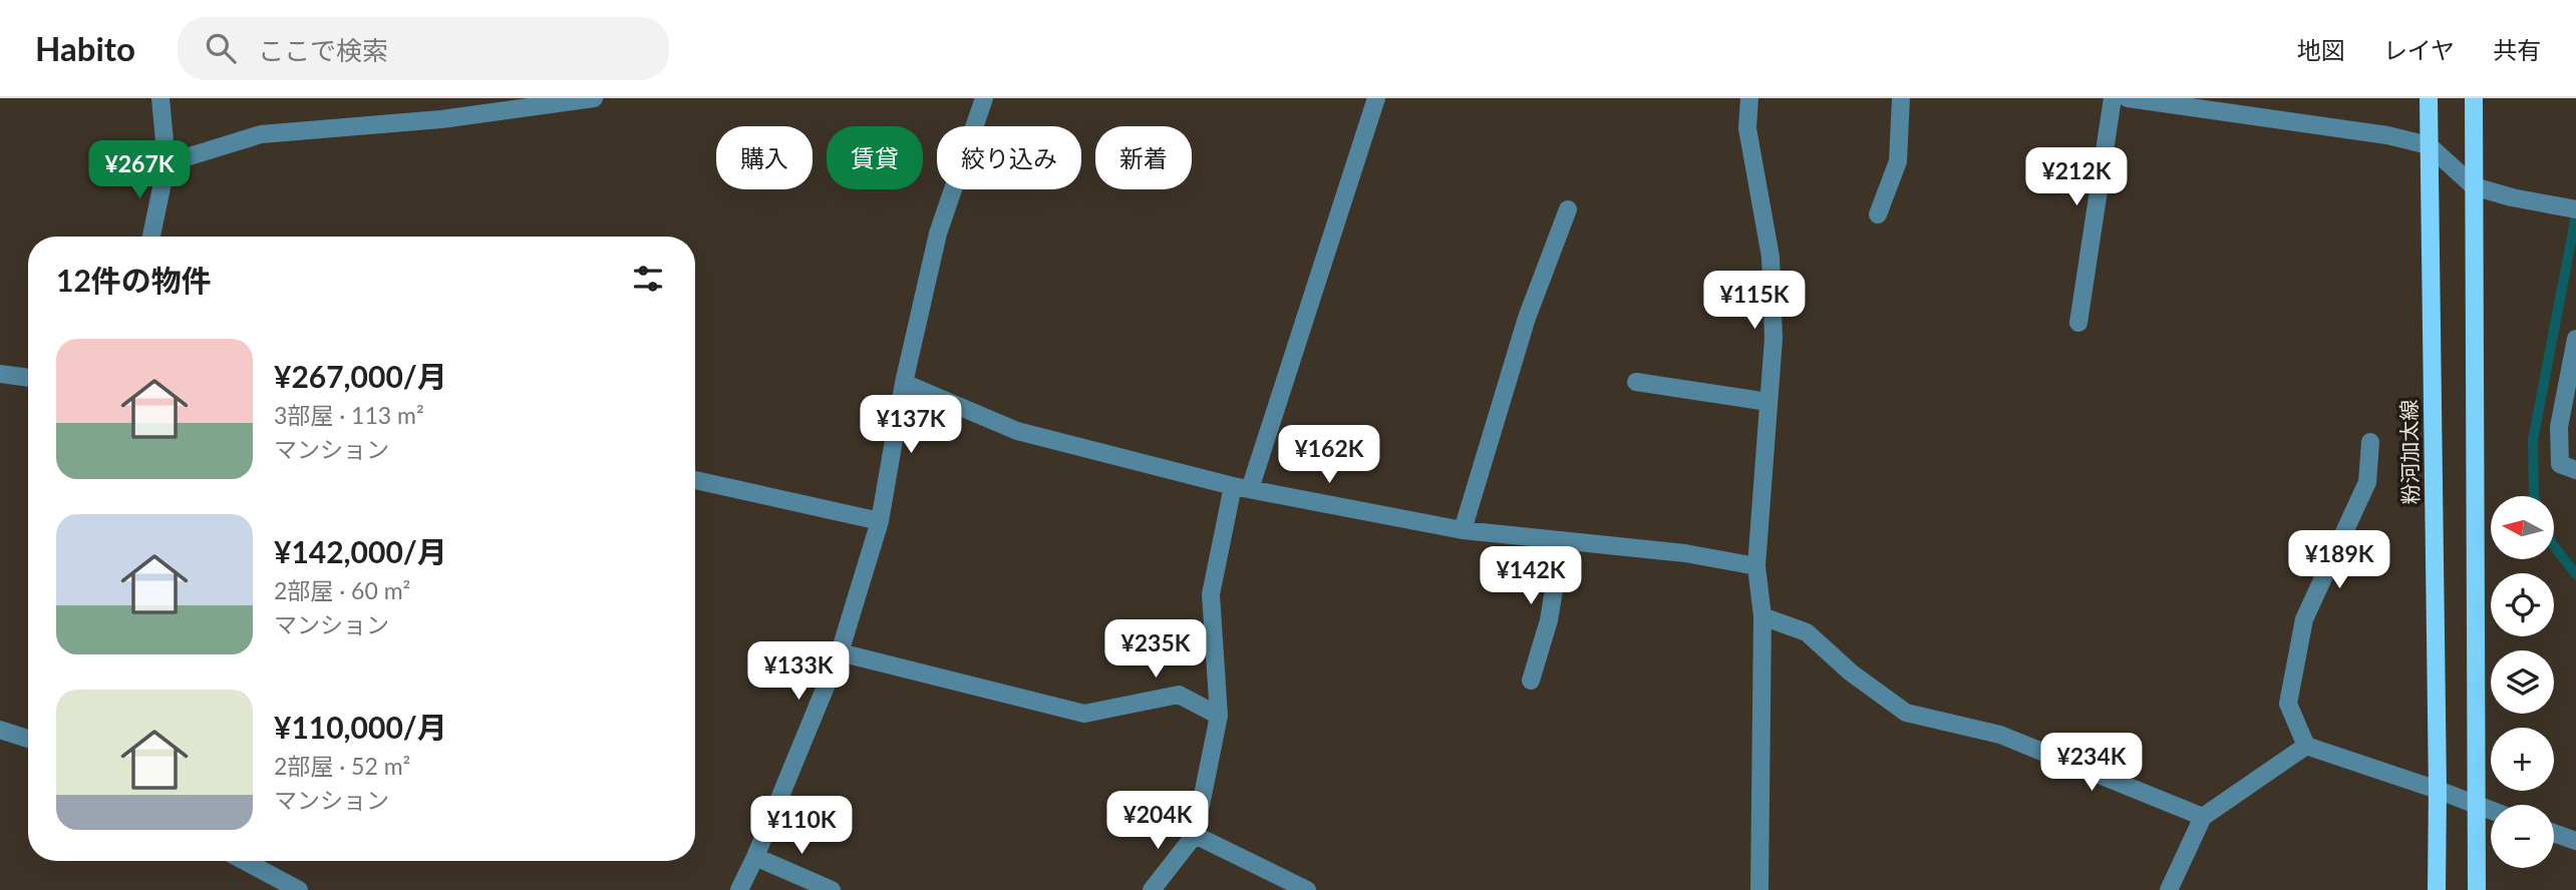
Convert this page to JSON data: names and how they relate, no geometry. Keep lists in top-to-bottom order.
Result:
{
  "streets": {
    "main road": ["粉河加太線"]
  },
  "north": "left",
  "page": {
    "header": "Habito",
    "search": "ここで検索",
    "nav": ["地図", "レイヤ", "共有"],
    "chip": [
      "購入",
      "賃貸",
      "絞り込み",
      "新着"
    ],
    "price": [
      "¥267K",
      "¥212K",
      "¥115K",
      "¥137K",
      "¥162K",
      "¥189K",
      "¥142K",
      "¥235K",
      "¥133K",
      "¥234K",
      "¥204K",
      "¥110K"
    ],
    "heading": "12件の物件",
    "list": [
      {
        "name": "¥267,000/月",
        "note": "3部屋 · 113 m² · マンション"
      },
      {
        "name": "¥142,000/月",
        "note": "2部屋 · 60 m² · マンション"
      },
      {
        "name": "¥110,000/月",
        "note": "2部屋 · 52 m² · マンション"
      }
    ],
    "map_buttons": ["+", "−"]
  }
}
